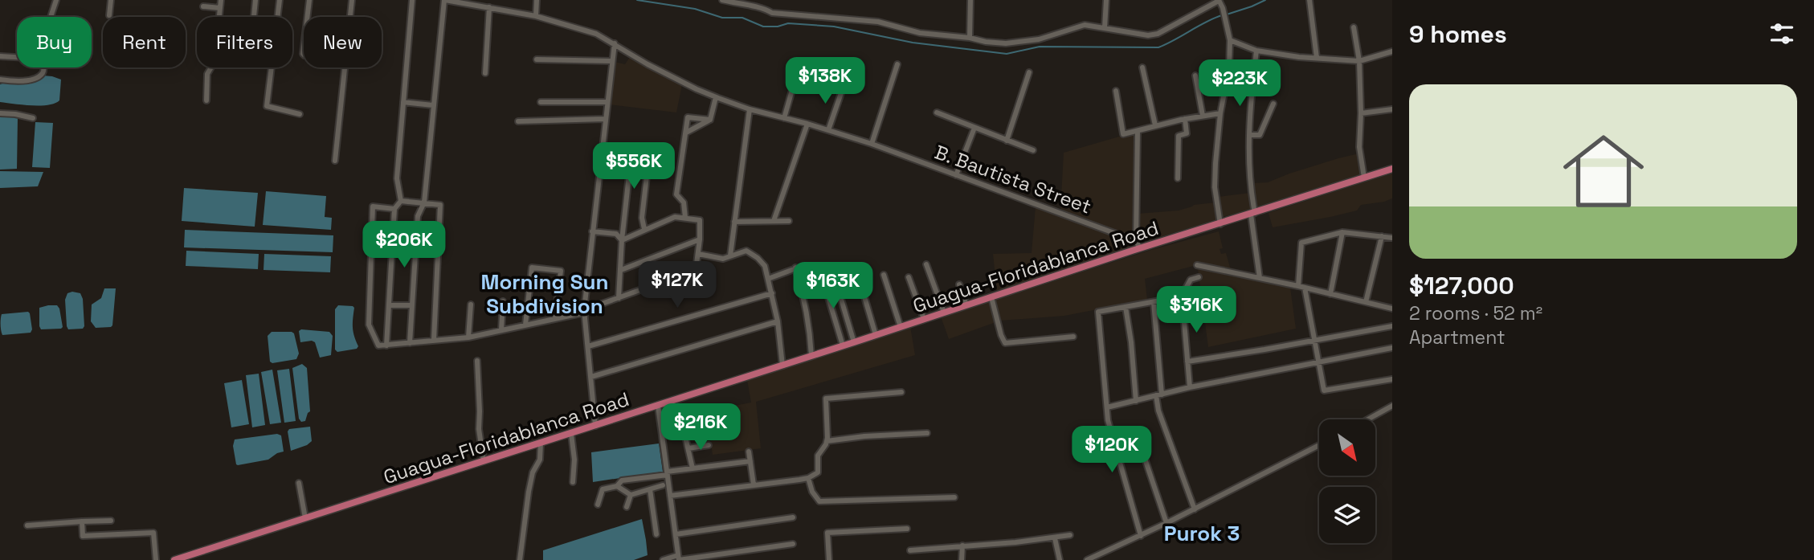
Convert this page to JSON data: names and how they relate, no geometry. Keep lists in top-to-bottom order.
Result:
{
  "streets": {
    "main road": ["Guagua-Floridablanca Road"],
    "street": ["B. Bautista Street"]
  },
  "districts": ["Morning Sun Subdivision", "Purok 3"],
  "north": "bottom right",
  "page": {
    "heading": "9 homes",
    "chip": [
      "Buy",
      "Rent",
      "Filters",
      "New"
    ],
    "price": [
      "$138K",
      "$223K",
      "$556K",
      "$206K",
      "$127K",
      "$163K",
      "$316K",
      "$216K",
      "$120K"
    ],
    "list": [
      {
        "name": "$127,000",
        "note": "2 rooms · 52 m² · Apartment"
      }
    ]
  }
}
